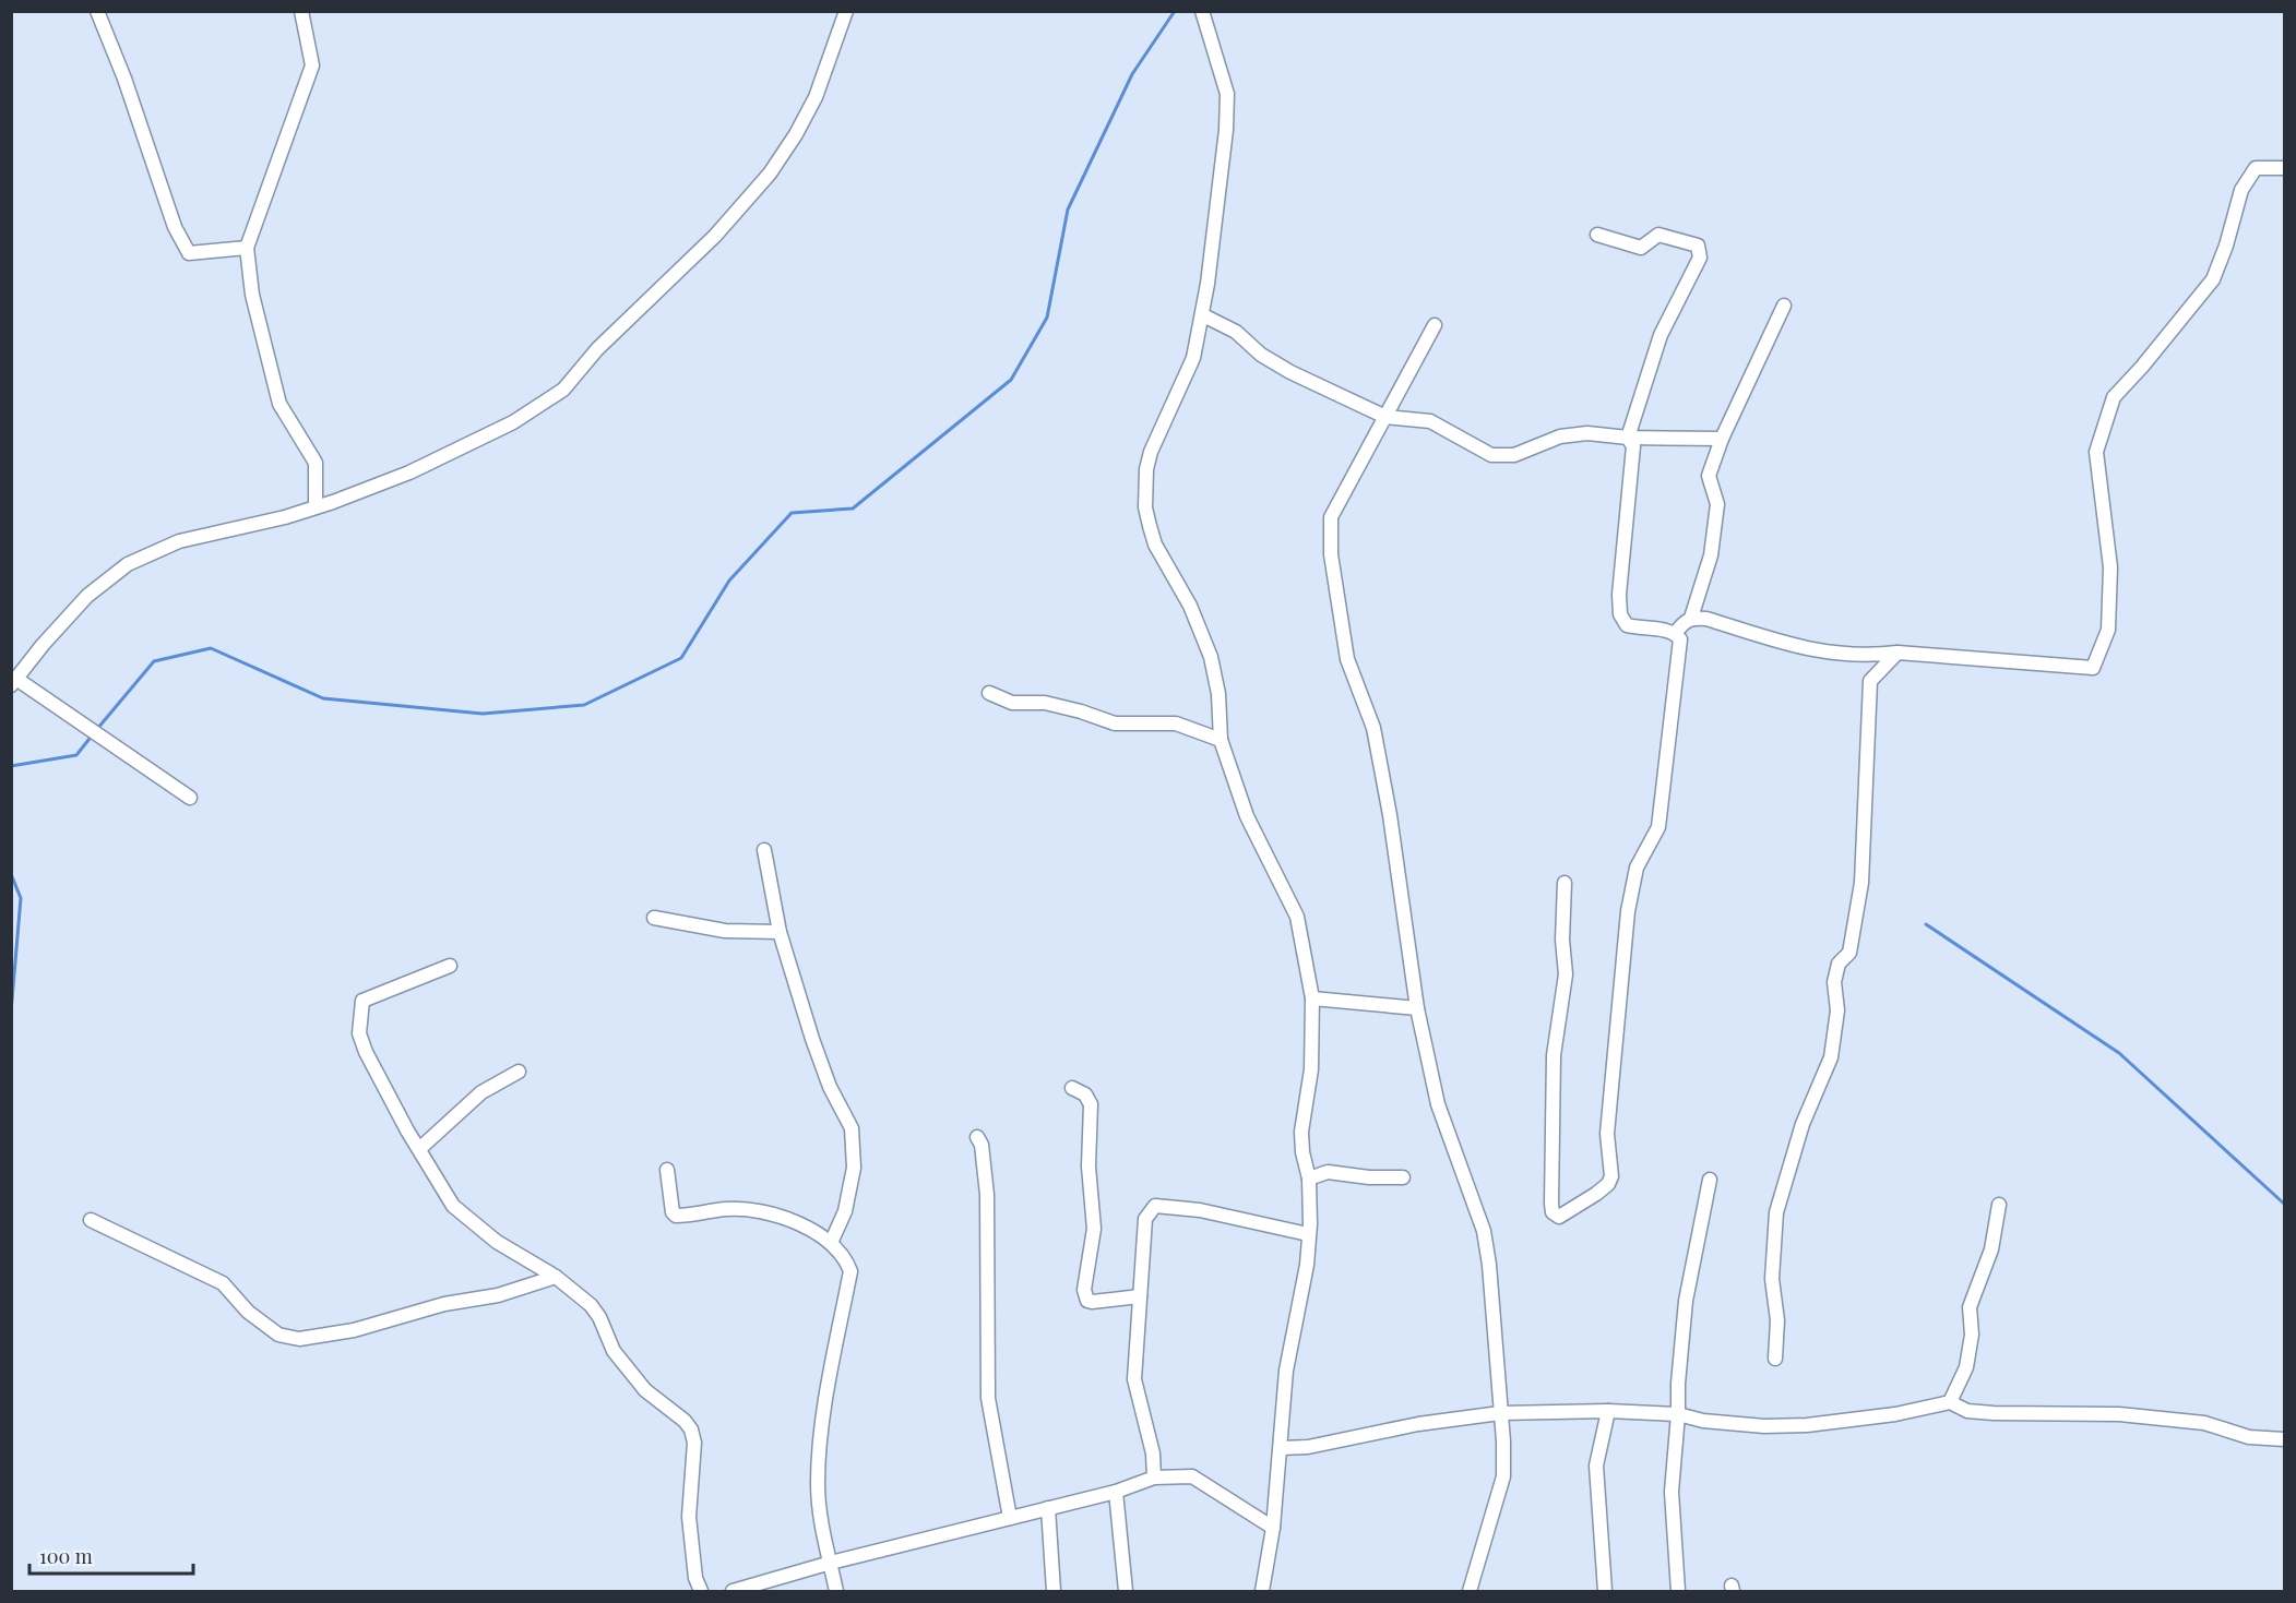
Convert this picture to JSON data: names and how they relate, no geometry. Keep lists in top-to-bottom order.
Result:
{
  "scale_bar": "100 m"
}
